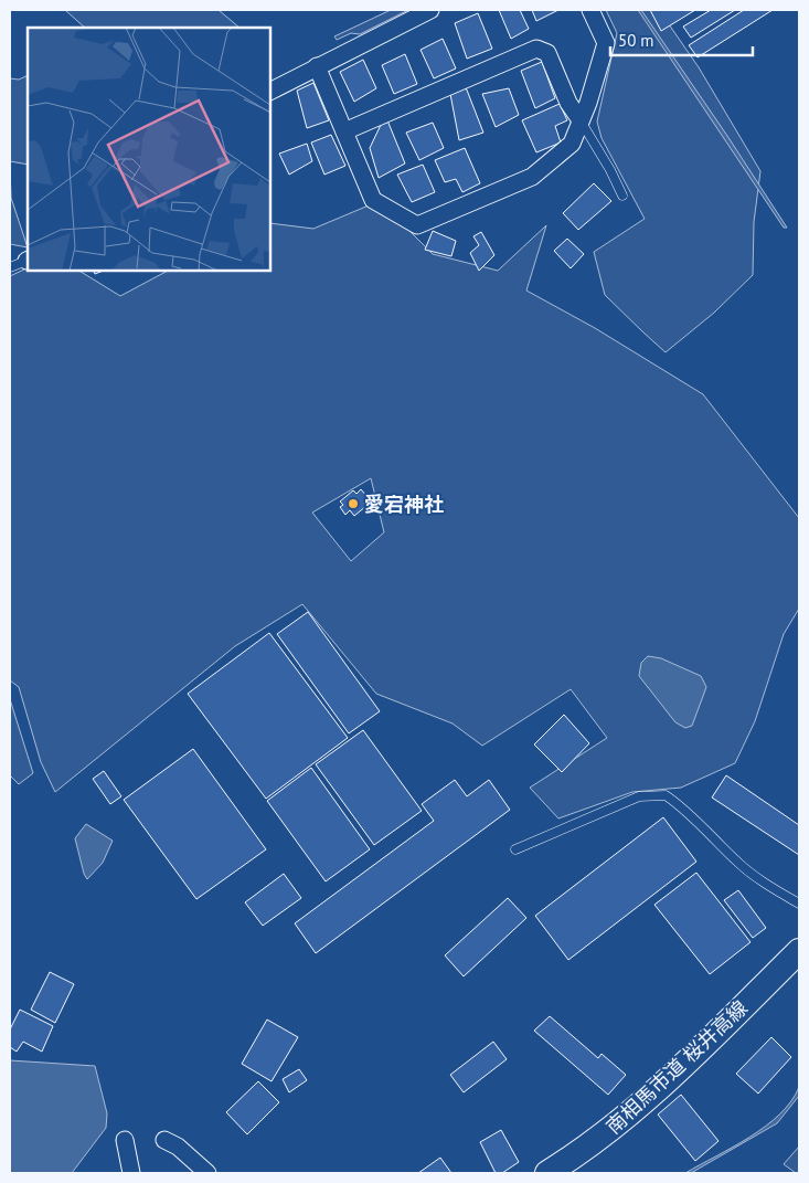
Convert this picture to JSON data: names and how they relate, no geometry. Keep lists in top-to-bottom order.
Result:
{
  "streets": {
    "street": ["南相馬市道 桜井高線"]
  },
  "places": ["愛宕神社"],
  "scale_bar": "50 m"
}
